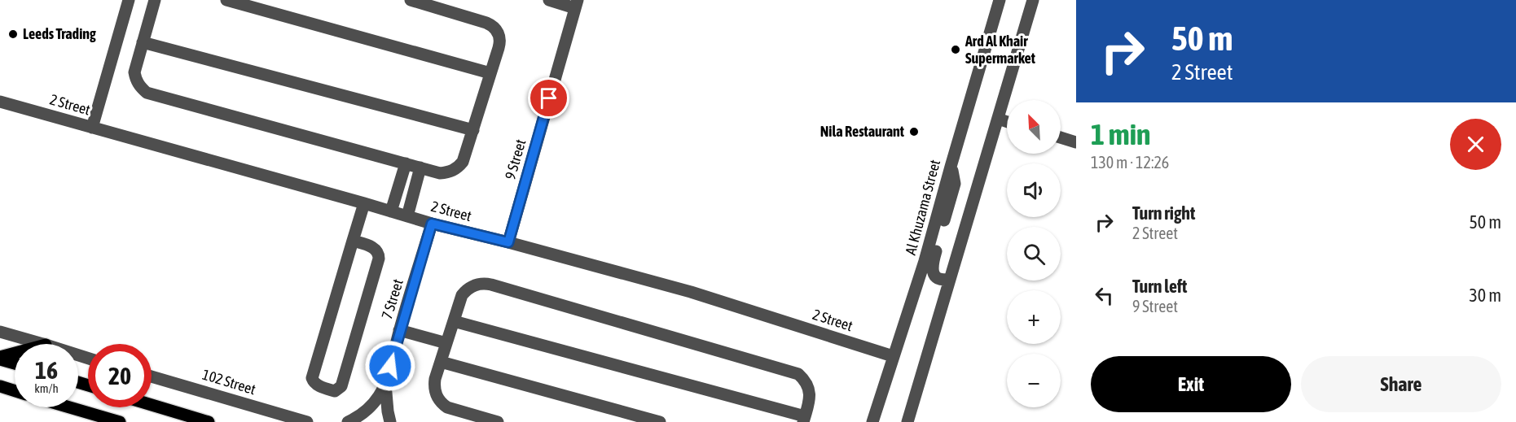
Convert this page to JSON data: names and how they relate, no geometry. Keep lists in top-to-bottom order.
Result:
{
  "streets": {
    "street": [
      "2 Street",
      "9 Street",
      "Al Khuzama Street",
      "7 Street",
      "102 Street"
    ]
  },
  "crossings": [
    ["2 Street", "9 Street"],
    ["2 Street", "Al Khuzama Street"],
    ["2 Street", "7 Street"]
  ],
  "places": ["Leeds Trading", "Ard Al Khair Supermarket", "Nila Restaurant"],
  "north": "top left",
  "page": {
    "turn": ["50 m", "2 Street"],
    "map_buttons": ["+", "−"],
    "heading": ["1 min", "130 m · 12:26"],
    "list": [
      {
        "name": "Turn right",
        "note": "2 Street",
        "value": "50 m"
      },
      {
        "name": "Turn left",
        "note": "9 Street",
        "value": "30 m"
      }
    ],
    "speed": "16 km/h",
    "limit": "20",
    "buttons": ["Exit", "Share"]
  }
}
